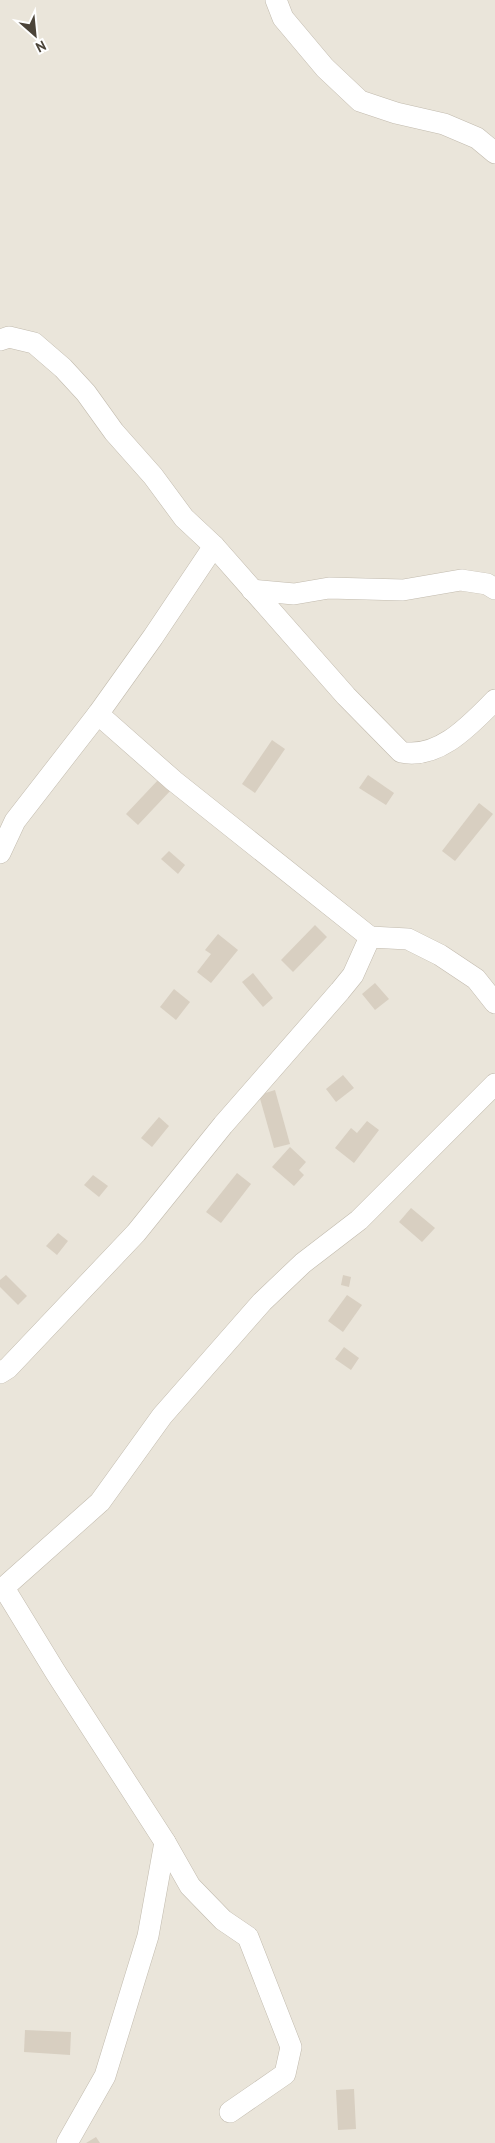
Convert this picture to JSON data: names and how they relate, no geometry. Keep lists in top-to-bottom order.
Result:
{
  "north": "bottom right"
}
